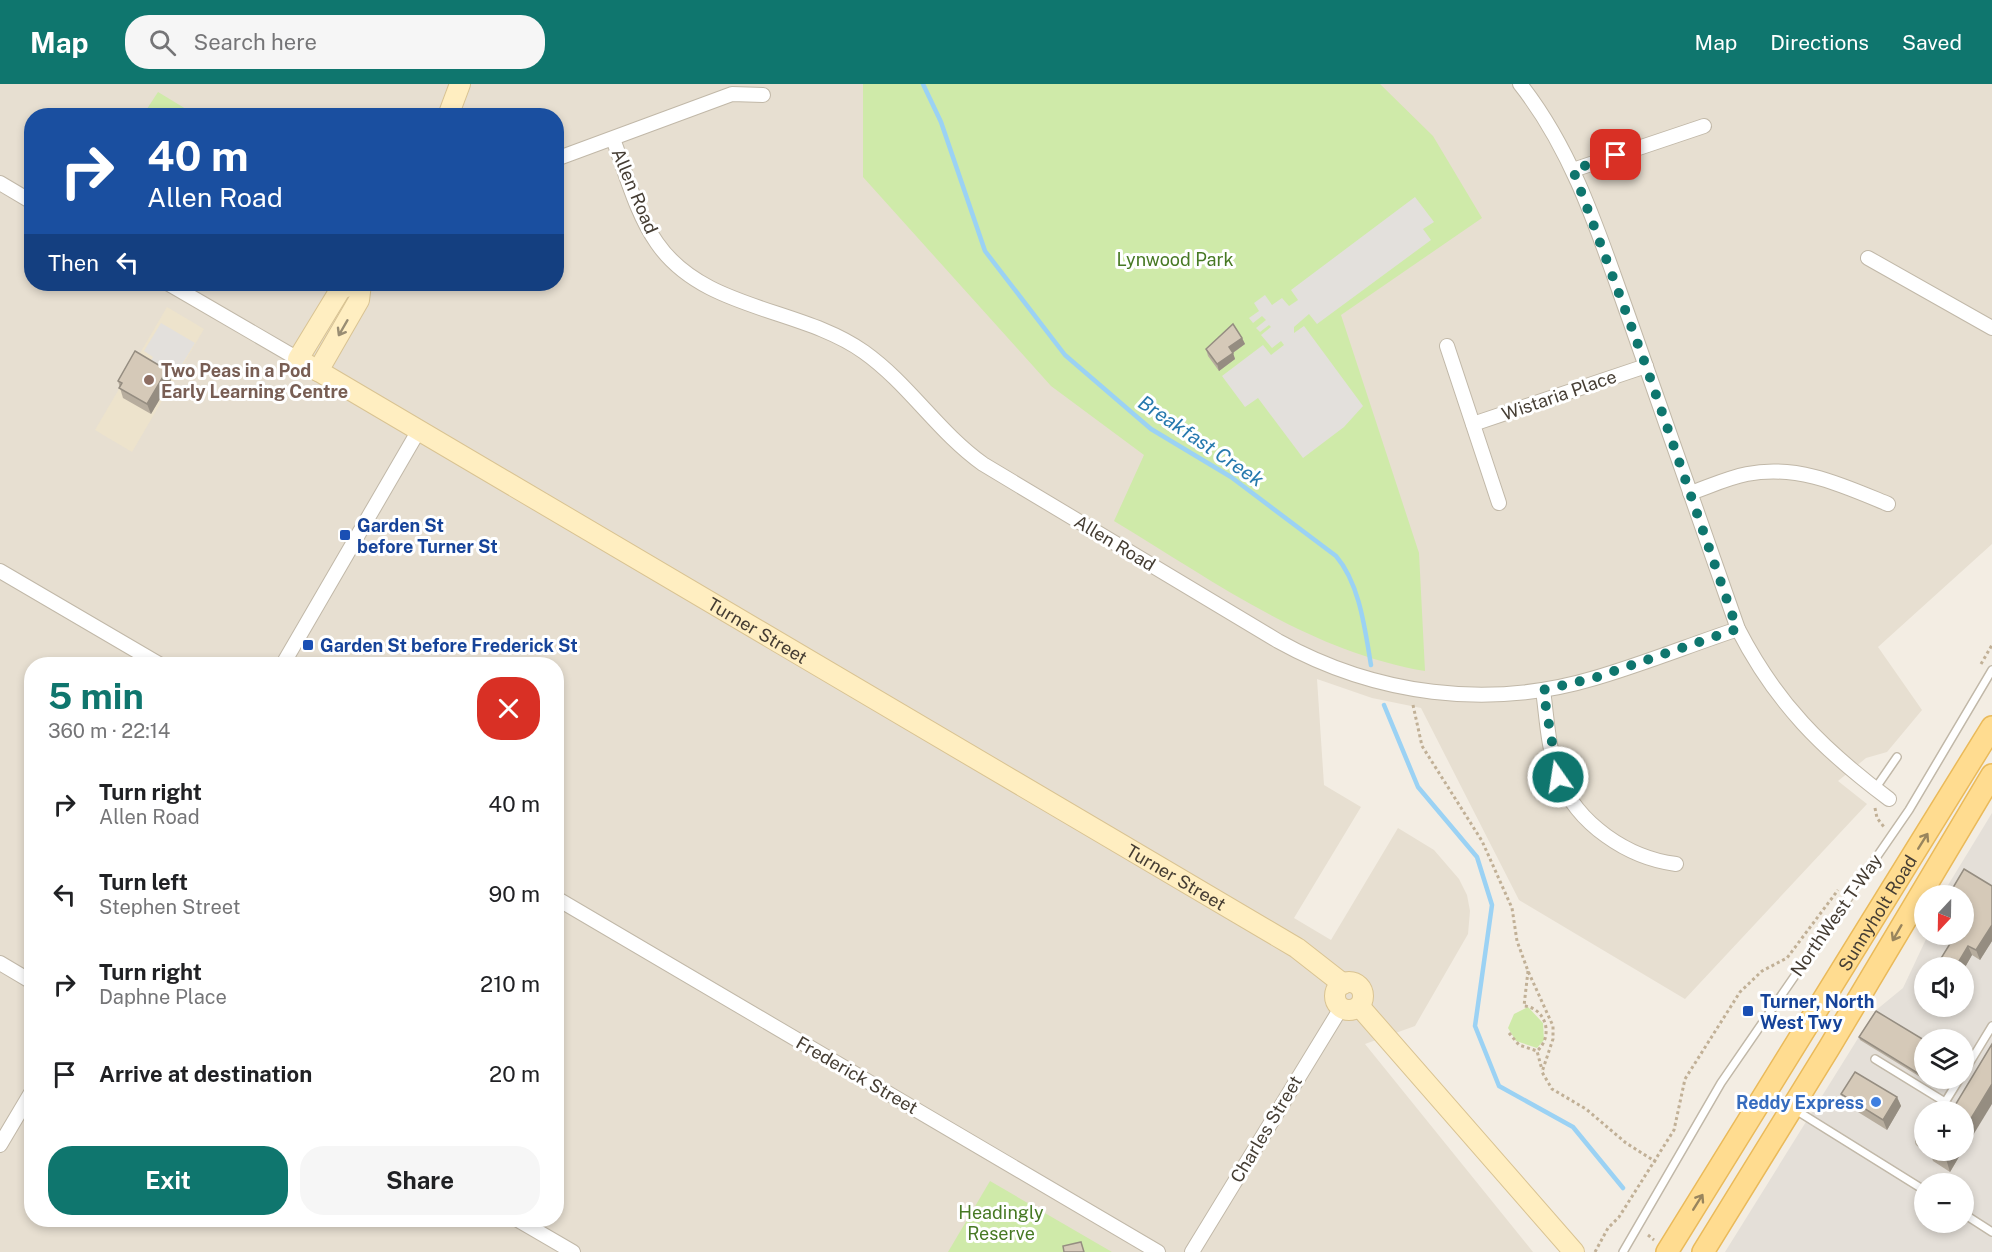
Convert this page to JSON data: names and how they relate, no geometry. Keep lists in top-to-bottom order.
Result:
{
  "streets": {
    "main road": ["Sunnyholt Road"],
    "street": [
      "Allen Road",
      "Wistaria Place",
      "Turner Street",
      "Frederick Street",
      "Charles Street"
    ],
    "lane": ["NorthWest T-Way"]
  },
  "crossings": [
    ["Turner Street", "Charles Street"]
  ],
  "water": ["Breakfast Creek"],
  "parks": ["Lynwood Park", "Headingly Reserve"],
  "places": {
    "other": ["Two Peas in a Pod Early Learning Centre", "Reddy Express"],
    "transit": ["Garden St before Turner St", "Garden St before Frederick St", "Turner, North West Twy"]
  },
  "north": "bottom",
  "page": {
    "header": "Map",
    "search": "Search here",
    "nav": ["Map", "Directions", "Saved"],
    "turn": ["40 m", "Allen Road"],
    "then": "Then",
    "heading": ["5 min", "360 m · 22:14"],
    "list": [
      {
        "name": "Turn right",
        "note": "Allen Road",
        "value": "40 m"
      },
      {
        "name": "Turn left",
        "note": "Stephen Street",
        "value": "90 m"
      },
      {
        "name": "Turn right",
        "note": "Daphne Place",
        "value": "210 m"
      },
      {
        "name": "Arrive at destination",
        "value": "20 m"
      }
    ],
    "map_buttons": ["+", "−"],
    "buttons": ["Exit", "Share"]
  }
}
